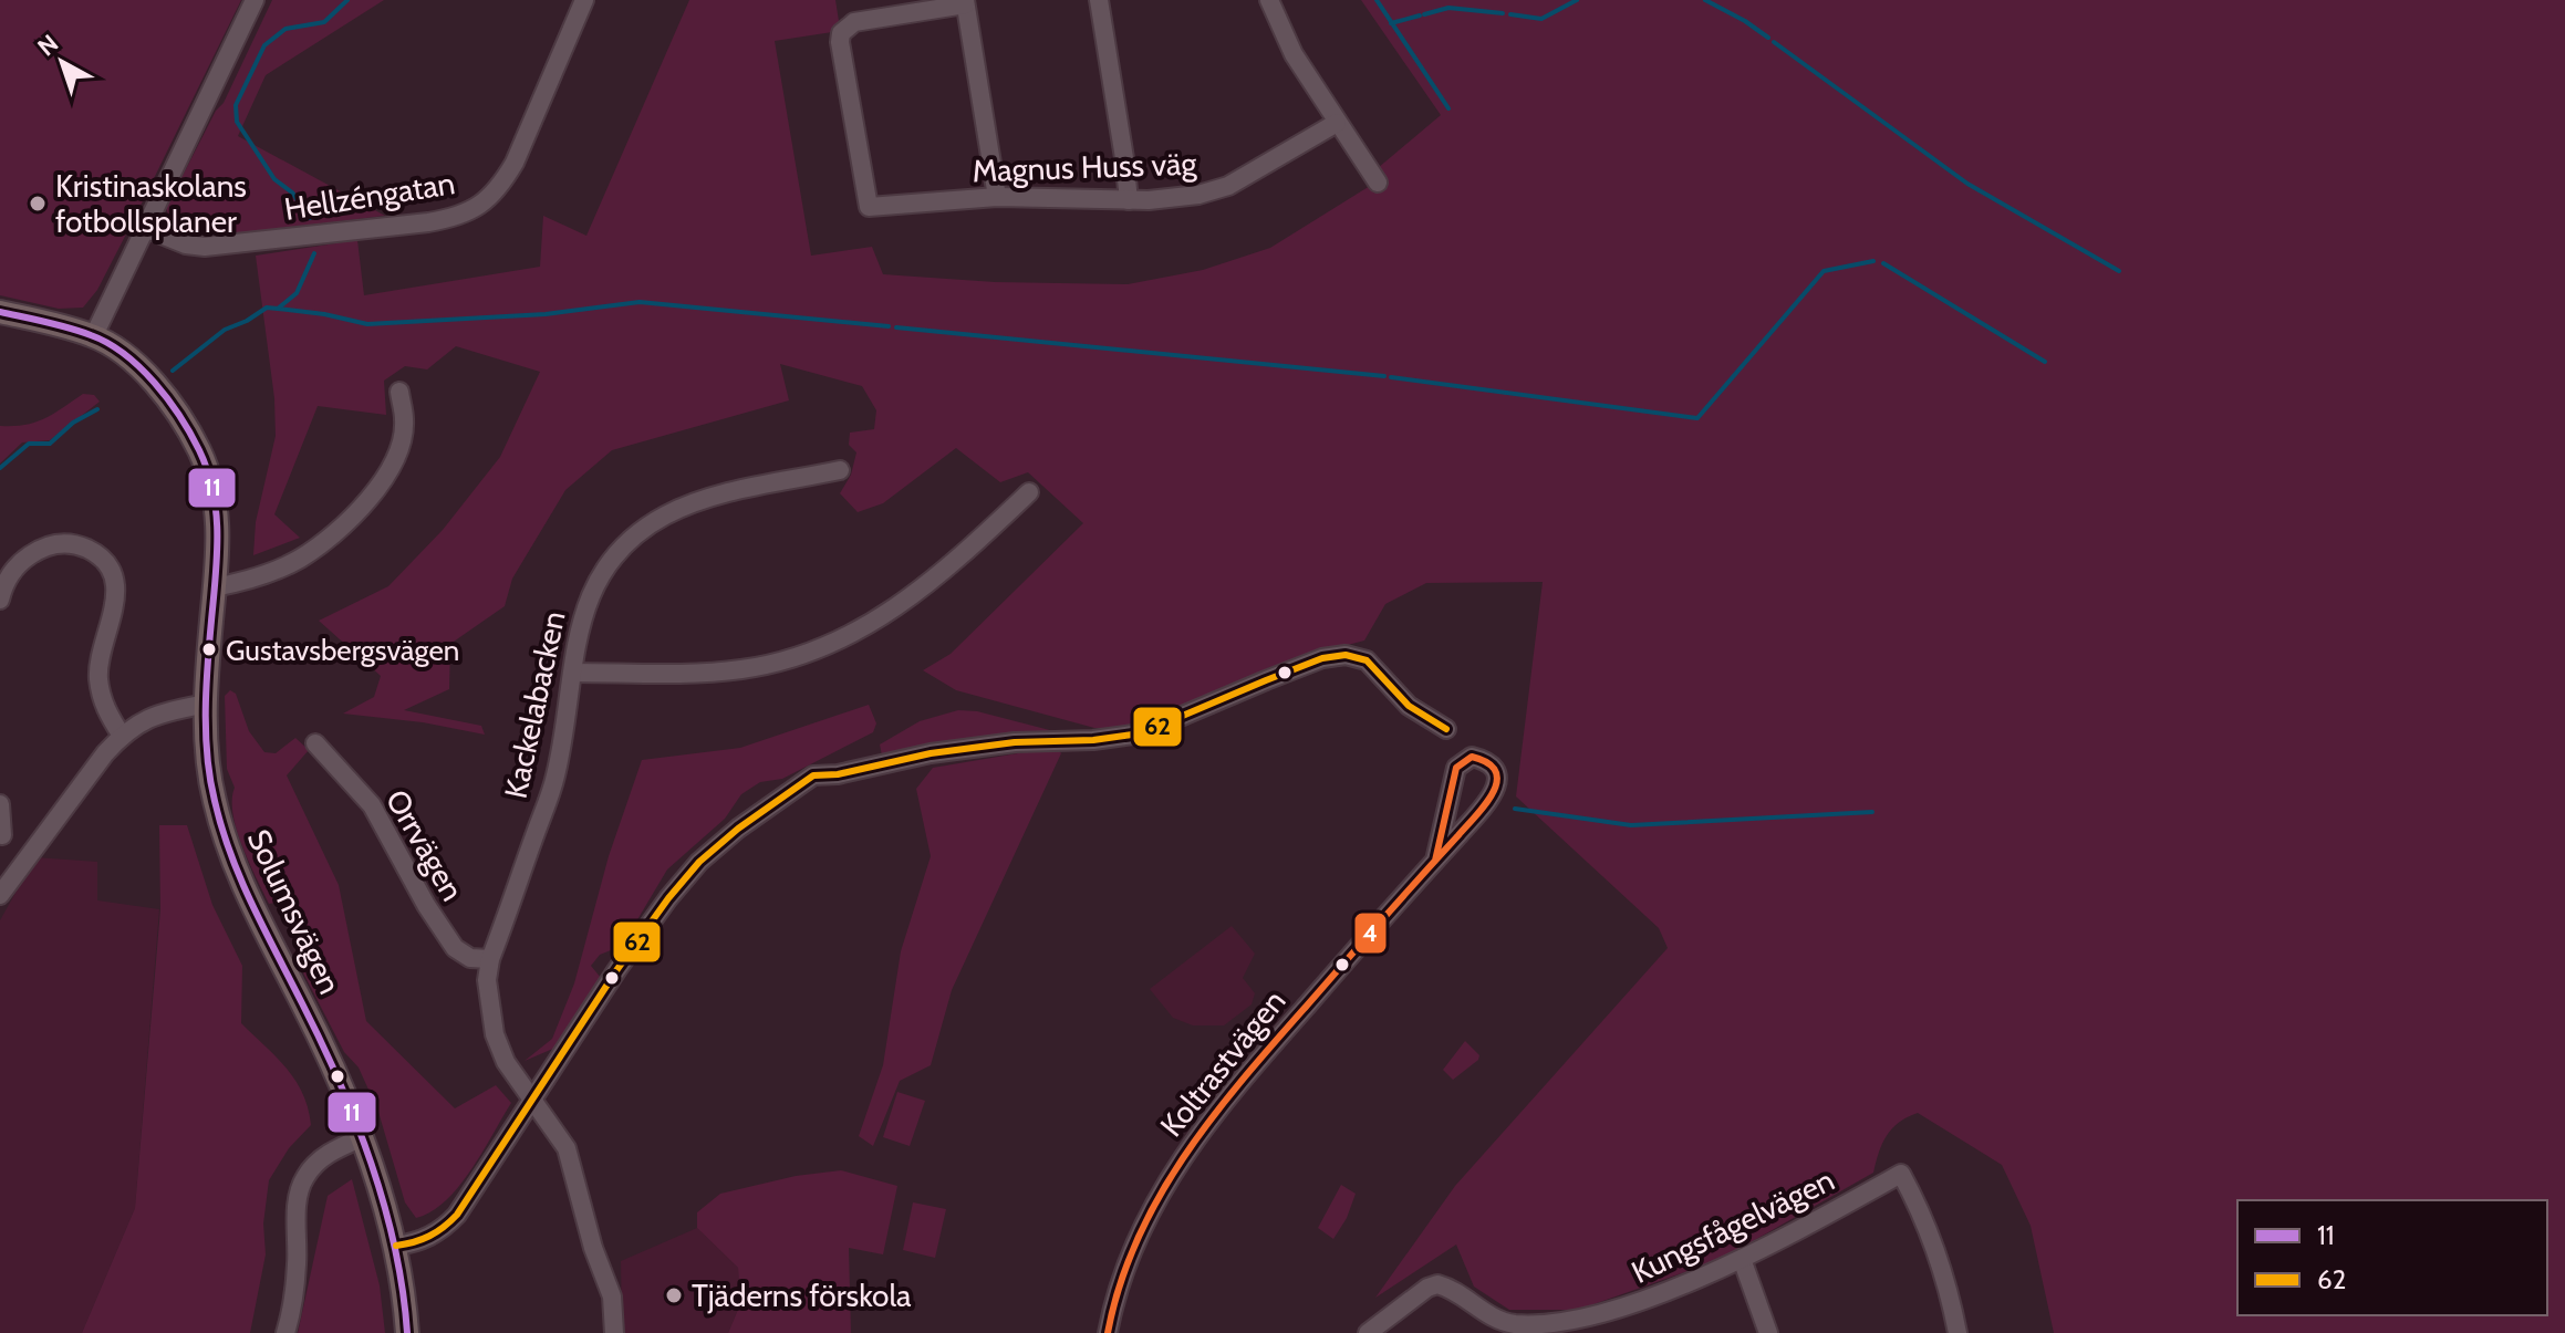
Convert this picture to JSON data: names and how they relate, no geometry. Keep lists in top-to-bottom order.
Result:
{
  "streets": {
    "main road": ["Solumsvägen"],
    "street": [
      "Magnus Huss väg",
      "Hellzéngatan",
      "Kackelabacken",
      "Orrvägen",
      "Koltrastvägen",
      "Kungsfågelvägen"
    ]
  },
  "crossings": [
    ["Kackelabacken", "Orrvägen"]
  ],
  "places": ["Kristinaskolans fotbollsplaner", "Gustavsbergsvägen", "Tjäderns förskola"],
  "lines": ["transit line 11", "transit line 62", "transit line 4"],
  "legend": ["11", "62"],
  "north": "top left"
}
